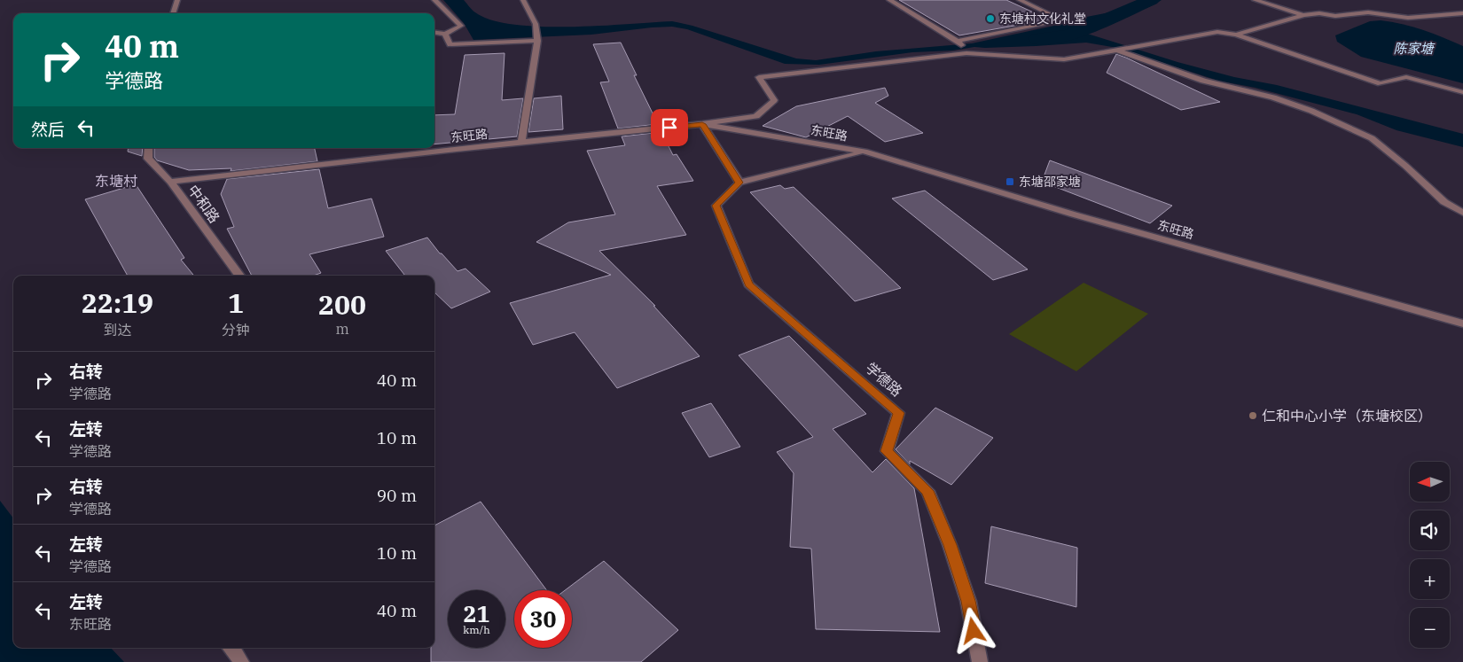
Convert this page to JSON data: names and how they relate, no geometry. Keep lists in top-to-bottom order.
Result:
{
  "streets": {
    "street": ["东旺路", "中和路", "学德路"]
  },
  "crossings": [
    ["东旺路", "中和路"]
  ],
  "districts": ["东塘村"],
  "water": ["陈家塘"],
  "places": {
    "other": ["东塘村文化礼堂", "仁和中心小学（东塘校区）"],
    "transit": ["东塘邵家塘"]
  },
  "north": "left",
  "page": {
    "turn": ["40 m", "学德路"],
    "then": "然后",
    "eta": [
      "22:19",
      "到达",
      "1",
      "分钟",
      "200",
      "m"
    ],
    "list": [
      {
        "name": "右转",
        "note": "学德路",
        "value": "40 m"
      },
      {
        "name": "左转",
        "note": "学德路",
        "value": "10 m"
      },
      {
        "name": "右转",
        "note": "学德路",
        "value": "90 m"
      },
      {
        "name": "左转",
        "note": "学德路",
        "value": "10 m"
      },
      {
        "name": "左转",
        "note": "东旺路",
        "value": "40 m"
      }
    ],
    "map_buttons": ["+", "−"],
    "speed": "21 km/h",
    "limit": "30"
  }
}
